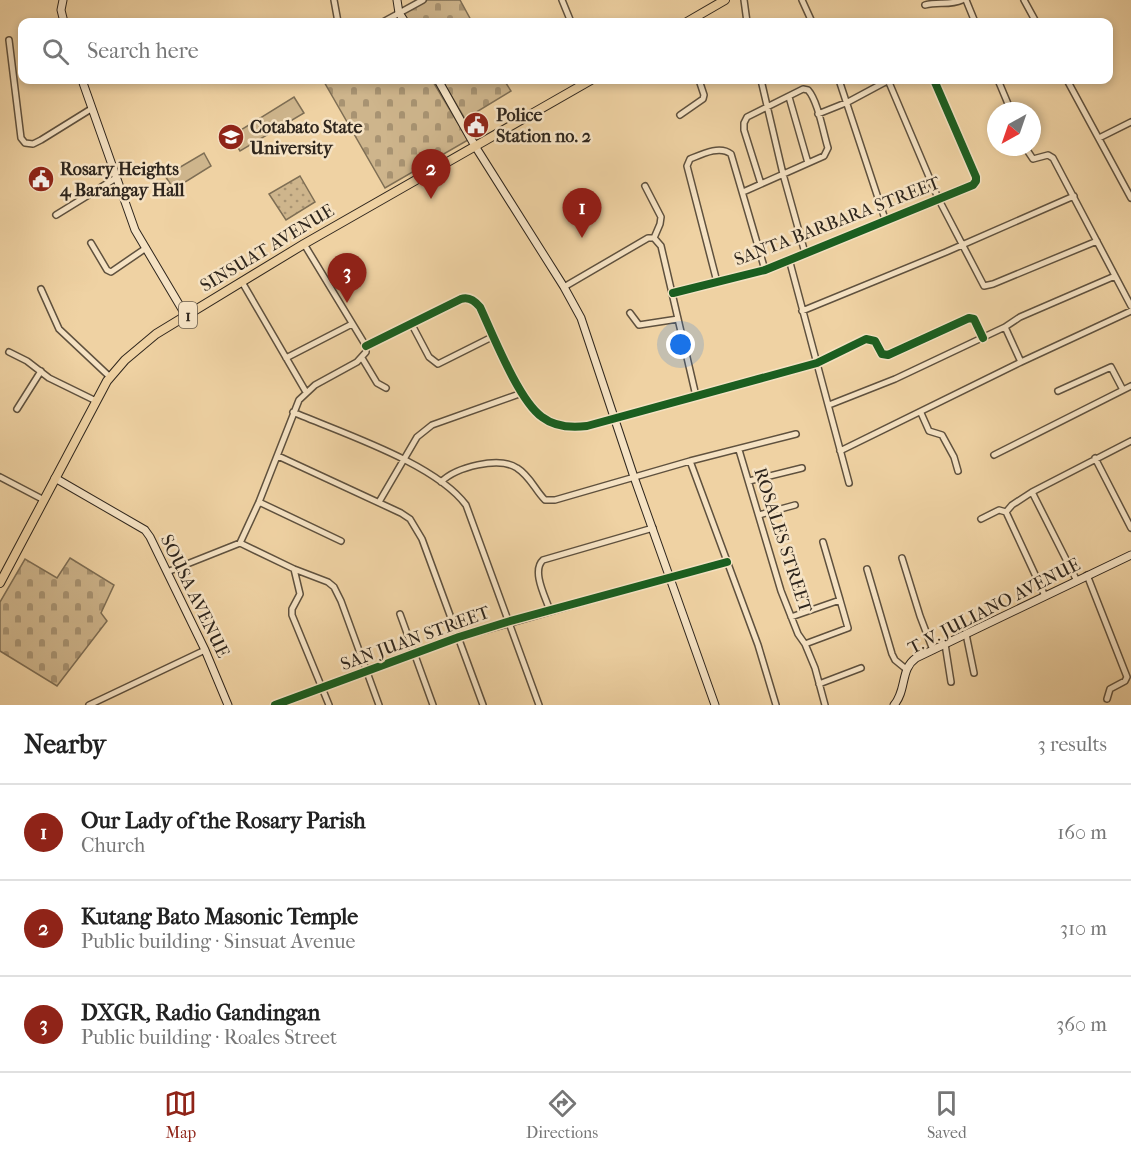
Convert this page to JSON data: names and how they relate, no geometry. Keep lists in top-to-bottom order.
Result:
{
  "streets": {
    "main road": [
      "SINSUAT AVENUE",
      "1",
      "SOUSA AVENUE",
      "T. V. JULIANO AVENUE",
      "SAN JUAN STREET"
    ],
    "street": ["SANTA BARBARA STREET", "ROSALES STREET"]
  },
  "crossings": [
    ["SINSUAT AVENUE", "SOUSA AVENUE"]
  ],
  "places": {
    "public building": ["Police Station no. 2", "Rosary Heights 4 Barangay Hall"],
    "school or university": ["Cotabato State University"]
  },
  "north": "bottom left",
  "page": {
    "search": "Search here",
    "pins": ["2", "1", "3"],
    "heading": ["Nearby", "3 results"],
    "list": [
      {
        "mark": "1",
        "name": "Our Lady of the Rosary Parish",
        "note": "Church",
        "value": "160 m"
      },
      {
        "mark": "2",
        "name": "Kutang Bato Masonic Temple",
        "note": "Public building · Sinsuat Avenue",
        "value": "310 m"
      },
      {
        "mark": "3",
        "name": "DXGR, Radio Gandingan",
        "note": "Public building · Roales Street",
        "value": "360 m"
      }
    ],
    "nav": ["Map", "Directions", "Saved"]
  }
}
